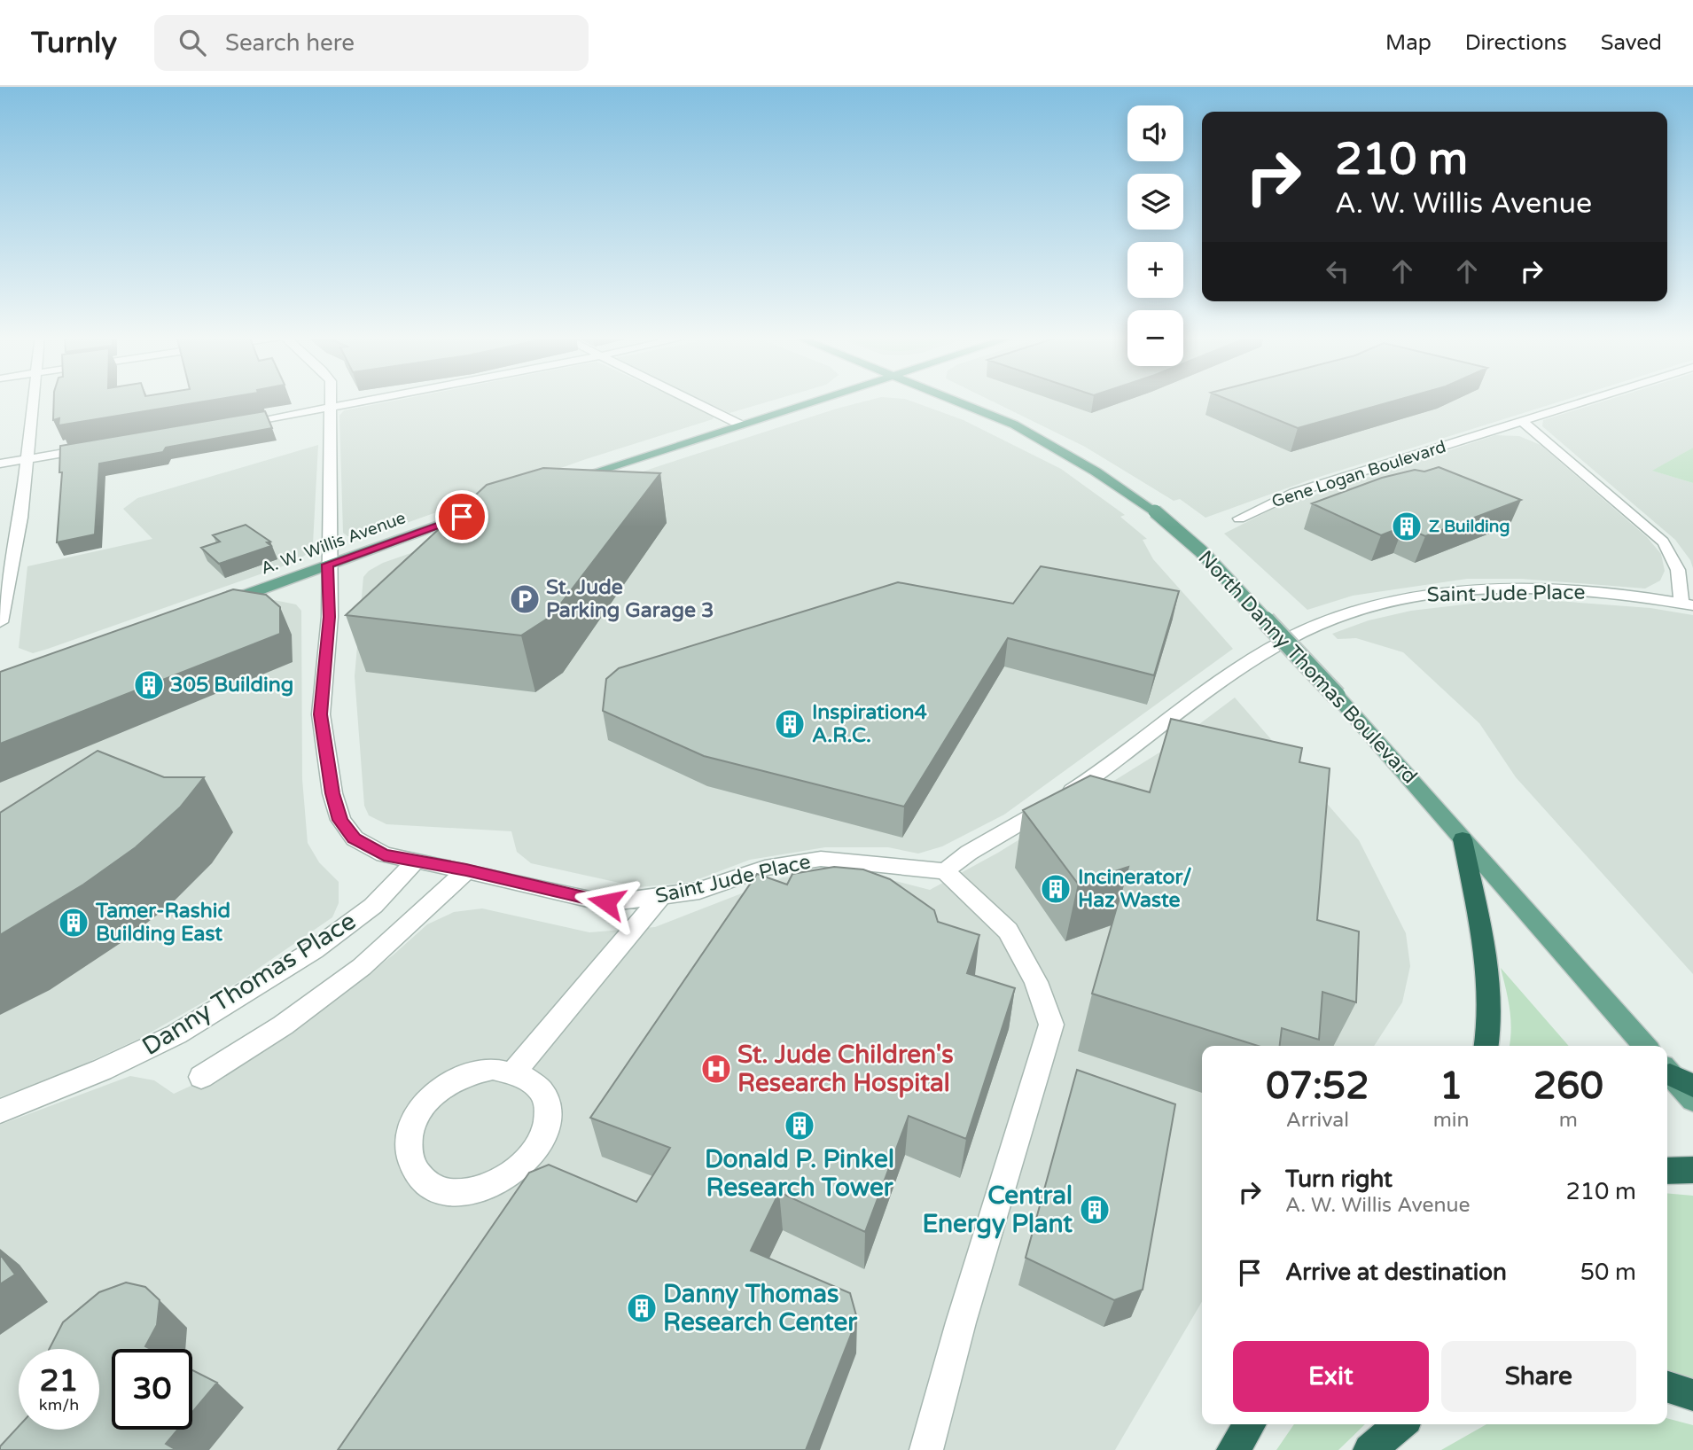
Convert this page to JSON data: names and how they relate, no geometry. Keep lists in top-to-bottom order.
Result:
{
  "streets": {
    "main road": ["A. W. Willis Avenue", "North Danny Thomas Boulevard"],
    "street": ["Gene Logan Boulevard", "Saint Jude Place", "Danny Thomas Place"]
  },
  "crossings": [
    ["A. W. Willis Avenue", "Saint Jude Place"],
    ["Saint Jude Place", "Danny Thomas Place"]
  ],
  "places": {
    "building": [
      "Z Building",
      "305 Building",
      "Inspiration4 A.R.C.",
      "Incinerator/ Haz Waste",
      "Tamer-Rashid Building East",
      "Donald P. Pinkel Research Tower",
      "Central Energy Plant",
      "Danny Thomas Research Center"
    ],
    "parking": ["St. Jude Parking Garage 3"],
    "hospital": ["St. Jude Children's Research Hospital"]
  },
  "page": {
    "header": "Turnly",
    "search": "Search here",
    "nav": ["Map", "Directions", "Saved"],
    "map_buttons": ["+", "−"],
    "turn": ["210 m", "A. W. Willis Avenue"],
    "eta": [
      "07:52",
      "Arrival",
      "1",
      "min",
      "260",
      "m"
    ],
    "list": [
      {
        "name": "Turn right",
        "note": "A. W. Willis Avenue",
        "value": "210 m"
      },
      {
        "name": "Arrive at destination",
        "value": "50 m"
      }
    ],
    "buttons": ["Exit", "Share"],
    "speed": "21 km/h",
    "limit": "30"
  }
}
